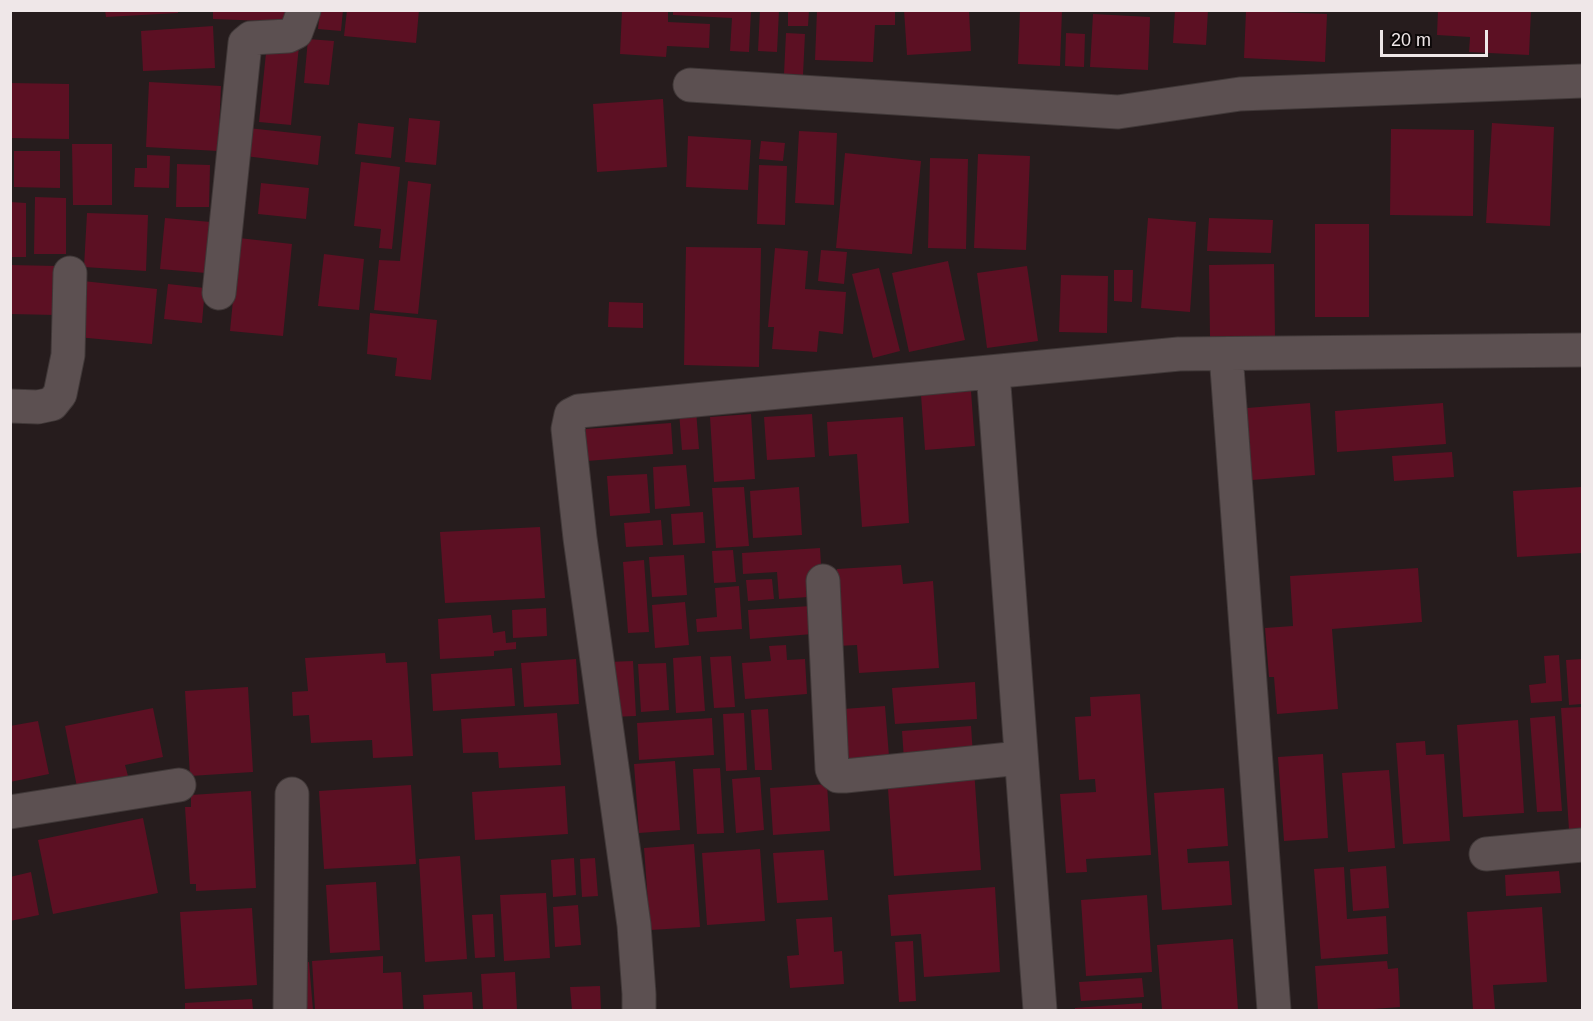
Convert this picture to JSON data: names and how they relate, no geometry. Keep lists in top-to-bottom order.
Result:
{
  "scale_bar": "20 m"
}
